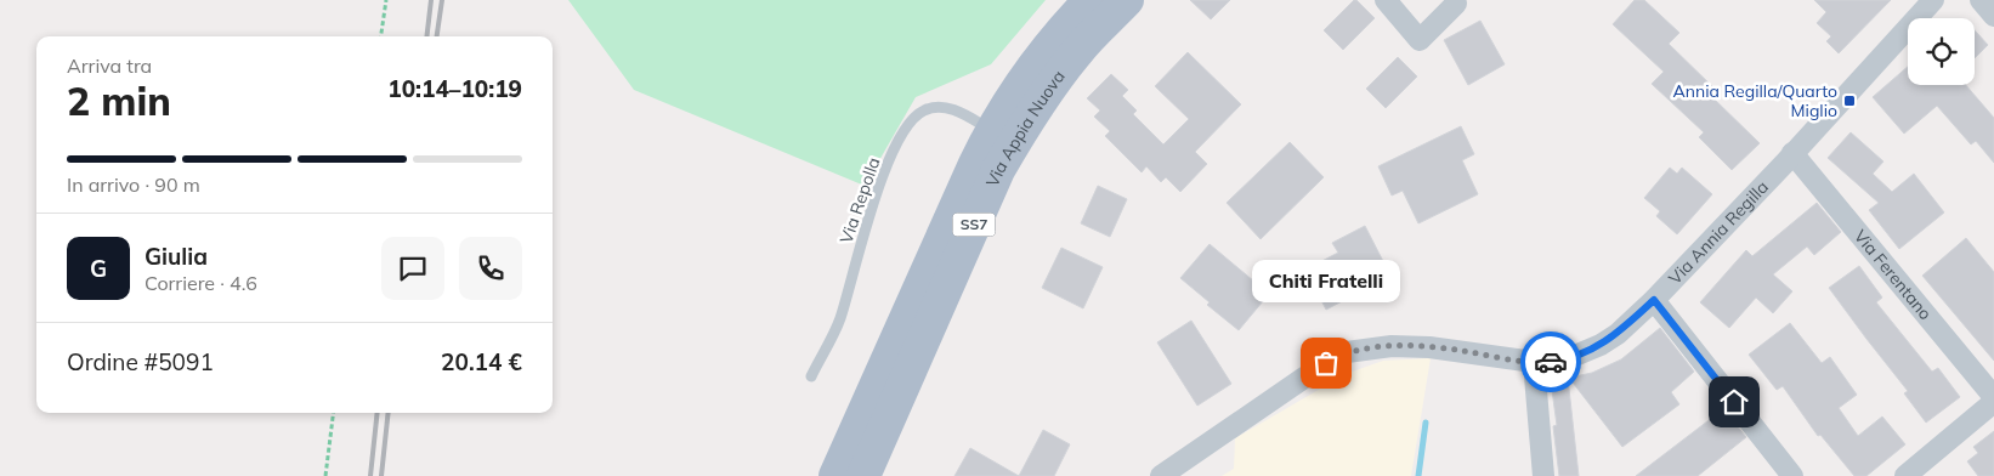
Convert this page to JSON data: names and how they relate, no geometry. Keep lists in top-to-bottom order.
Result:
{
  "streets": {
    "main road": ["Via Appia Nuova", "SS7"],
    "street": ["Via Annia Regilla", "Via Ferentano"],
    "lane": ["Via Repolla"]
  },
  "crossings": [
    ["Via Appia Nuova", "Via Repolla"],
    ["Via Annia Regilla", "Via Ferentano"]
  ],
  "places": {
    "transit": ["Annia Regilla/Quarto Miglio"],
    "other": ["Chiti Fratelli"]
  },
  "page": {
    "heading": ["2 min", "Arriva tra", "10:14–10:19"],
    "panel": [
      "Giulia",
      "Corriere · 4.6",
      "Ordine #5091",
      "20.14 €"
    ],
    "bar": "In arrivo · 90 m",
    "round": "G",
    "bubble": "Chiti Fratelli"
  }
}
